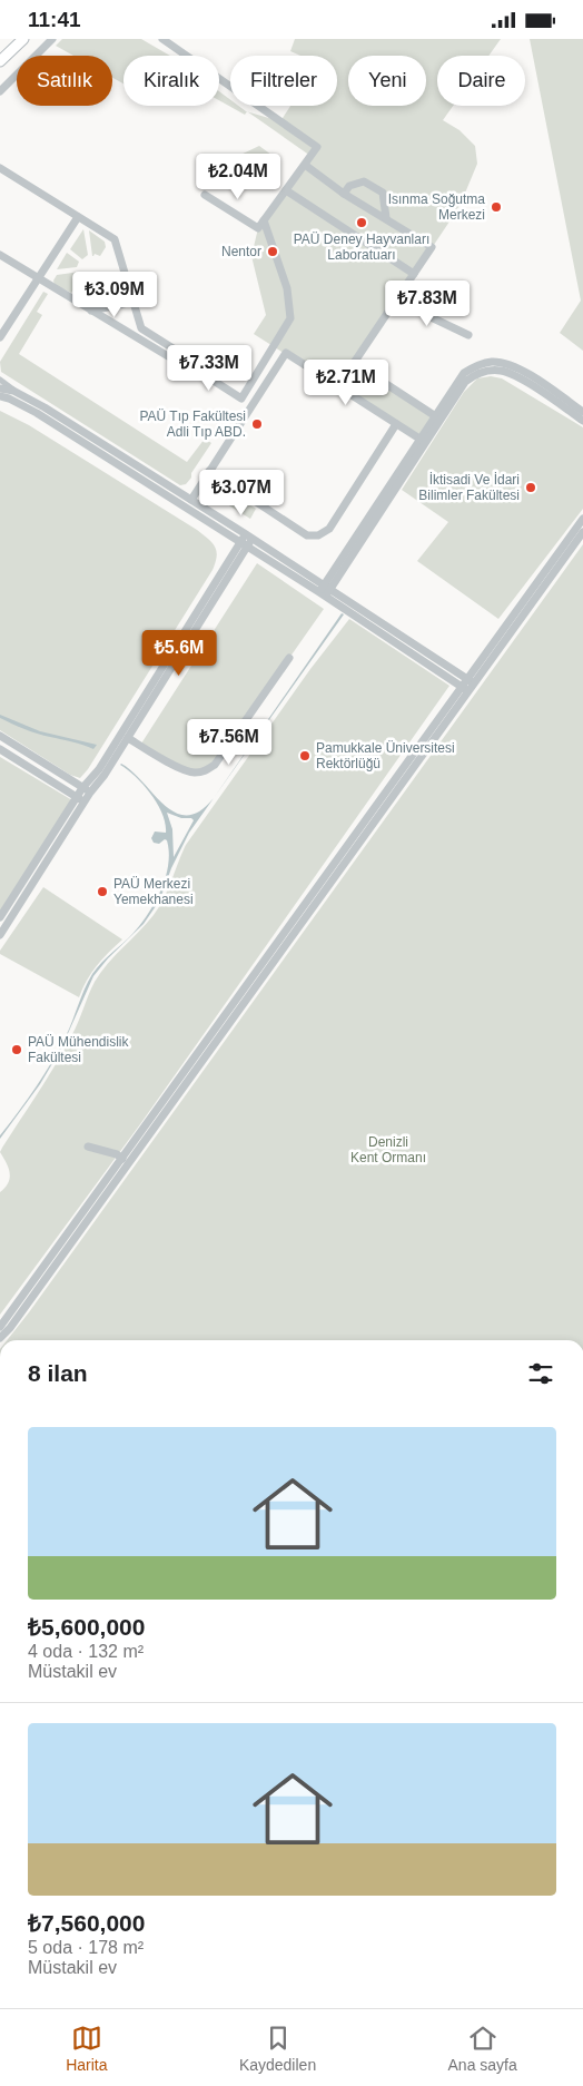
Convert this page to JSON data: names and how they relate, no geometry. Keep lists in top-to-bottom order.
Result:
{
  "parks": ["Denizli Kent Ormanı"],
  "places": [
    "Isınma Soğutma Merkezi",
    "PAÜ Deney Hayvanları Laboratuarı",
    "Nentor",
    "PAÜ Tıp Fakültesi Adli Tıp ABD.",
    "İktisadi Ve İdari Bilimler Fakültesi",
    "Pamukkale Üniversitesi Rektörlüğü",
    "PAÜ Merkezi Yemekhanesi",
    "PAÜ Mühendislik Fakültesi"
  ],
  "page": {
    "status": "11:41",
    "chip": [
      "Satılık",
      "Kiralık",
      "Filtreler",
      "Yeni",
      "Daire"
    ],
    "price": [
      "₺2.04M",
      "₺3.09M",
      "₺7.83M",
      "₺7.33M",
      "₺2.71M",
      "₺3.07M",
      "₺5.6M",
      "₺7.56M"
    ],
    "heading": "8 ilan",
    "list": [
      {
        "name": "₺5,600,000",
        "note": "4 oda · 132 m² · Müstakil ev"
      },
      {
        "name": "₺7,560,000",
        "note": "5 oda · 178 m² · Müstakil ev"
      }
    ],
    "tabs": ["Harita", "Kaydedilen", "Ana sayfa"]
  }
}
